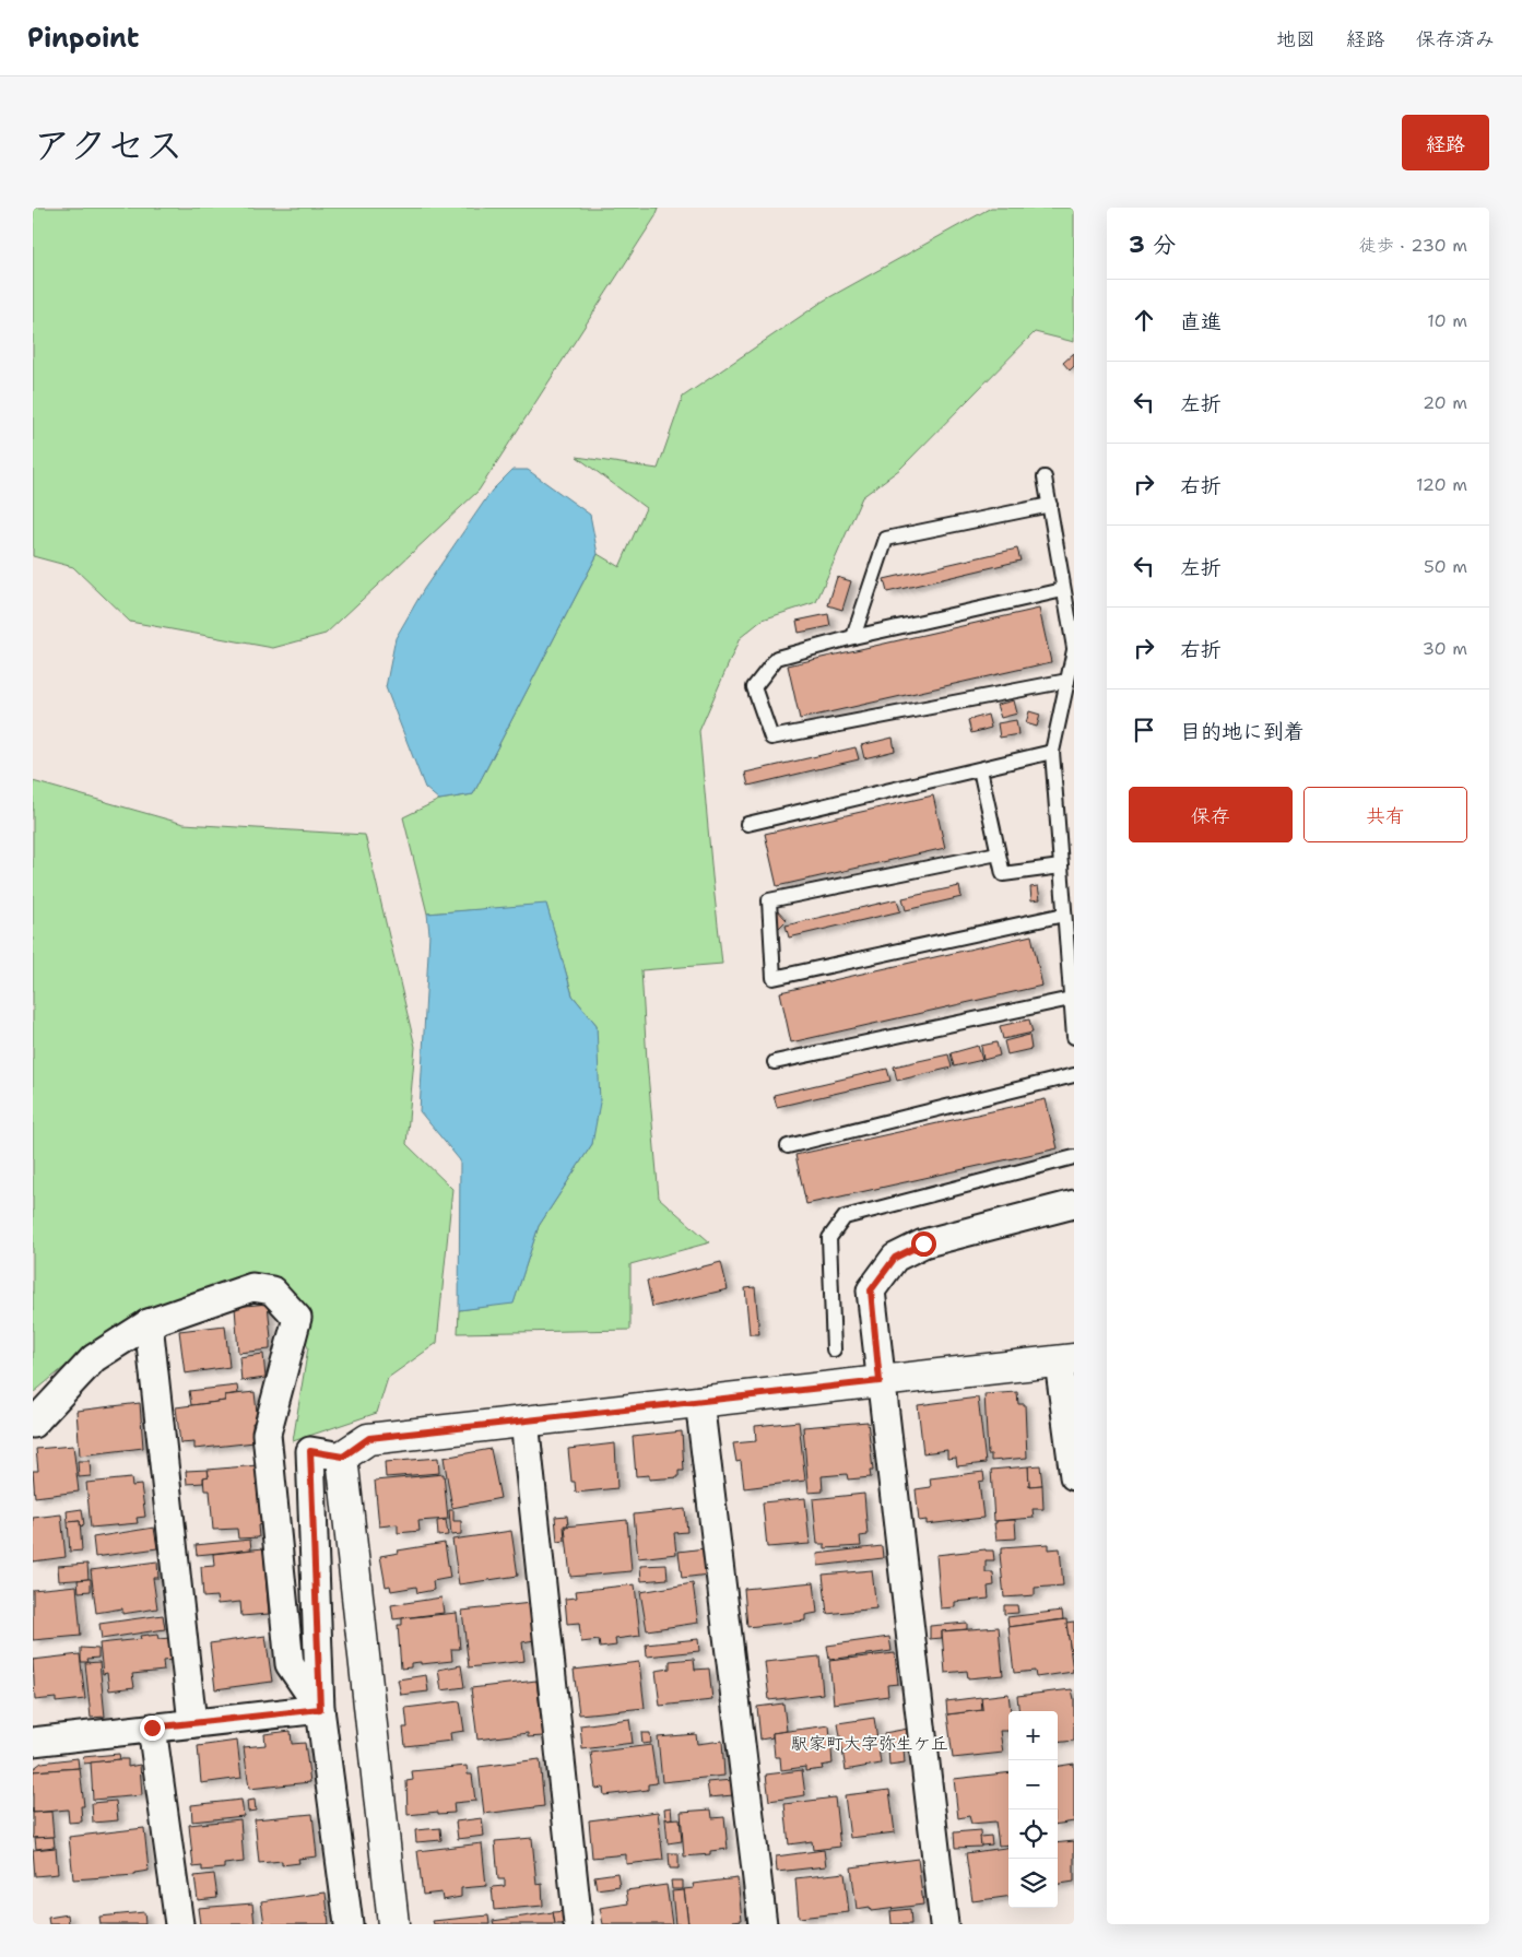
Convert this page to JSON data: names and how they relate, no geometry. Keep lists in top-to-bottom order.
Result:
{
  "districts": ["駅家町大字弥生ケ丘"],
  "page": {
    "header": "Pinpoint",
    "nav": ["地図", "経路", "保存済み"],
    "title": "アクセス",
    "buttons": [
      "経路",
      ["保存", "共有"]
    ],
    "heading": ["3 分", "徒歩 · 230 m"],
    "list": [
      ["直進", "10 m"],
      ["左折", "20 m"],
      ["右折", "120 m"],
      ["左折", "50 m"],
      ["右折", "30 m"],
      "目的地に到着"
    ],
    "map_buttons": ["+", "−"]
  }
}
